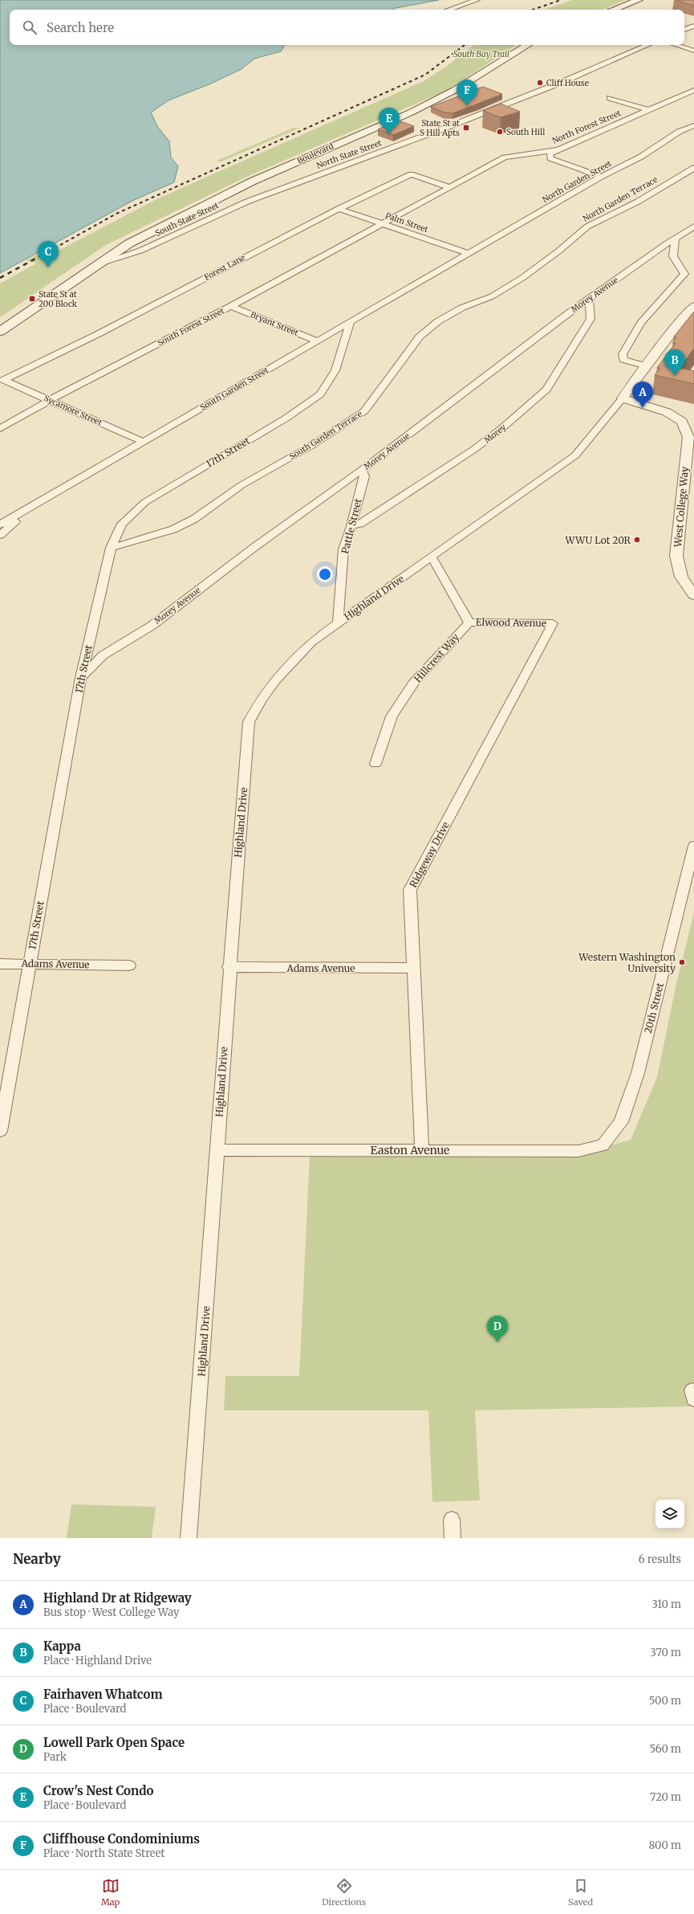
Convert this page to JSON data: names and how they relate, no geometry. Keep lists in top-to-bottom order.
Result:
{
  "streets": {
    "main road": ["Boulevard"],
    "street": [
      "North Forest Street",
      "North State Street",
      "North Garden Street",
      "North Garden Terrace",
      "South State Street",
      "Palm Street",
      "Forest Lane",
      "Morey Avenue",
      "Bryant Street",
      "South Forest Street",
      "South Garden Street",
      "Sycamore Street",
      "Morey",
      "South Garden Terrace",
      "17th Street",
      "West College Way",
      "Pattle Street",
      "Highland Drive",
      "Elwood Avenue",
      "Hillcrest Way",
      "Ridgeway Drive",
      "Adams Avenue",
      "20th Street",
      "Easton Avenue"
    ]
  },
  "crossings": [
    ["North Forest Street", "Palm Street"],
    ["North Forest Street", "Forest Lane"],
    ["North Forest Street", "South Forest Street"],
    ["Boulevard", "South State Street"],
    ["North State Street", "South State Street"],
    ["North Garden Street", "Palm Street"],
    ["North Garden Street", "South Garden Street"],
    ["North Garden Terrace", "South Garden Terrace"],
    ["Palm Street", "Forest Lane"],
    ["Palm Street", "South Forest Street"],
    ["Palm Street", "South Garden Street"],
    ["Forest Lane", "Sycamore Street"],
    ["Morey Avenue", "Morey"],
    ["Morey Avenue", "17th Street"],
    ["Morey Avenue", "Pattle Street"],
    ["Bryant Street", "South Forest Street"],
    ["Bryant Street", "South Garden Street"],
    ["South Forest Street", "Sycamore Street"],
    ["South Garden Street", "Sycamore Street"],
    ["South Garden Street", "17th Street"],
    ["Morey", "Pattle Street"],
    ["South Garden Terrace", "17th Street"],
    ["17th Street", "Adams Avenue"],
    ["West College Way", "Highland Drive"],
    ["Pattle Street", "Highland Drive"],
    ["Highland Drive", "Adams Avenue"],
    ["Highland Drive", "Easton Avenue"],
    ["Elwood Avenue", "Hillcrest Way"],
    ["Elwood Avenue", "Ridgeway Drive"],
    ["Ridgeway Drive", "Adams Avenue"],
    ["Ridgeway Drive", "Easton Avenue"],
    ["20th Street", "Easton Avenue"]
  ],
  "parks": ["South Bay Trail"],
  "places": {
    "other": [
      "Cliff House",
      "South Hill",
      "WWU Lot 20R",
      "Western Washington University"
    ],
    "transit": ["State St at S Hill Apts", "State St at 200 Block"]
  },
  "page": {
    "search": "Search here",
    "pins": [
      "F",
      "E",
      "C",
      "B",
      "A",
      "D"
    ],
    "heading": ["Nearby", "6 results"],
    "list": [
      {
        "mark": "A",
        "name": "Highland Dr at Ridgeway",
        "note": "Bus stop · West College Way",
        "value": "310 m"
      },
      {
        "mark": "B",
        "name": "Kappa",
        "note": "Place · Highland Drive",
        "value": "370 m"
      },
      {
        "mark": "C",
        "name": "Fairhaven Whatcom",
        "note": "Place · Boulevard",
        "value": "500 m"
      },
      {
        "mark": "D",
        "name": "Lowell Park Open Space",
        "note": "Park",
        "value": "560 m"
      },
      {
        "mark": "E",
        "name": "Crow's Nest Condo",
        "note": "Place · Boulevard",
        "value": "720 m"
      },
      {
        "mark": "F",
        "name": "Cliffhouse Condominiums",
        "note": "Place · North State Street",
        "value": "800 m"
      }
    ],
    "nav": ["Map", "Directions", "Saved"]
  }
}
